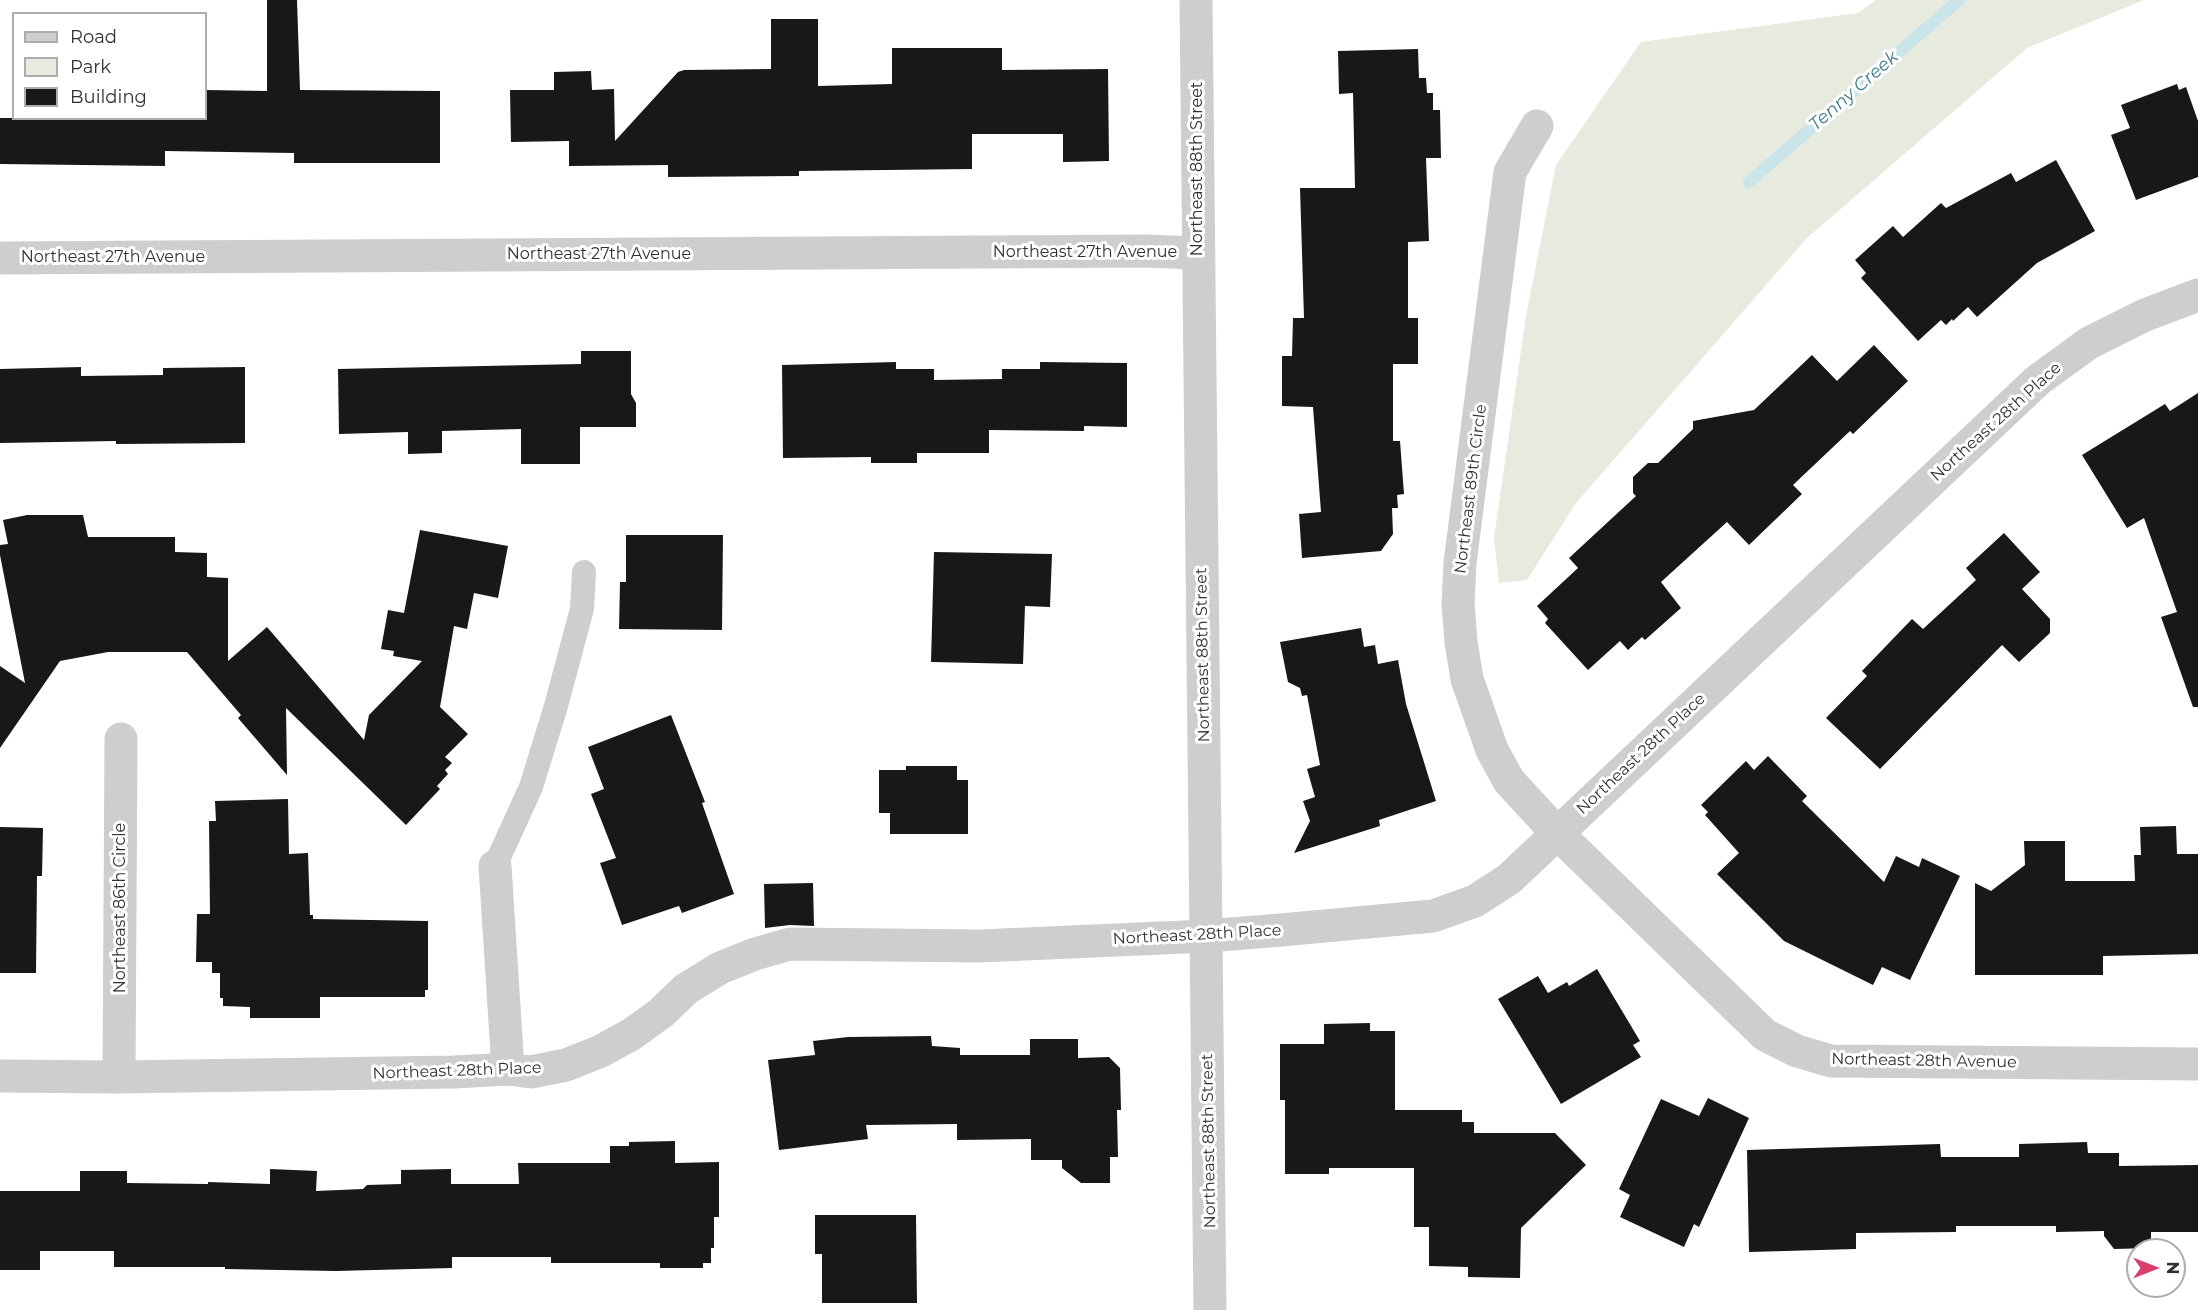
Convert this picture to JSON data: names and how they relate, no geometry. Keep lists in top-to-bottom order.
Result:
{
  "streets": {
    "street": [
      "Northeast 88th Street",
      "Northeast 27th Avenue",
      "Northeast 28th Place",
      "Northeast 89th Circle",
      "Northeast 86th Circle",
      "Northeast 28th Avenue"
    ]
  },
  "crossings": [
    ["Northeast 88th Street", "Northeast 27th Avenue"],
    ["Northeast 88th Street", "Northeast 28th Place"],
    ["Northeast 28th Place", "Northeast 89th Circle"],
    ["Northeast 28th Place", "Northeast 86th Circle"],
    ["Northeast 28th Place", "Northeast 28th Avenue"],
    ["Northeast 89th Circle", "Northeast 28th Avenue"]
  ],
  "water": ["Tenny Creek"],
  "legend": ["Road", "Park", "Building"],
  "north": "right"
}
